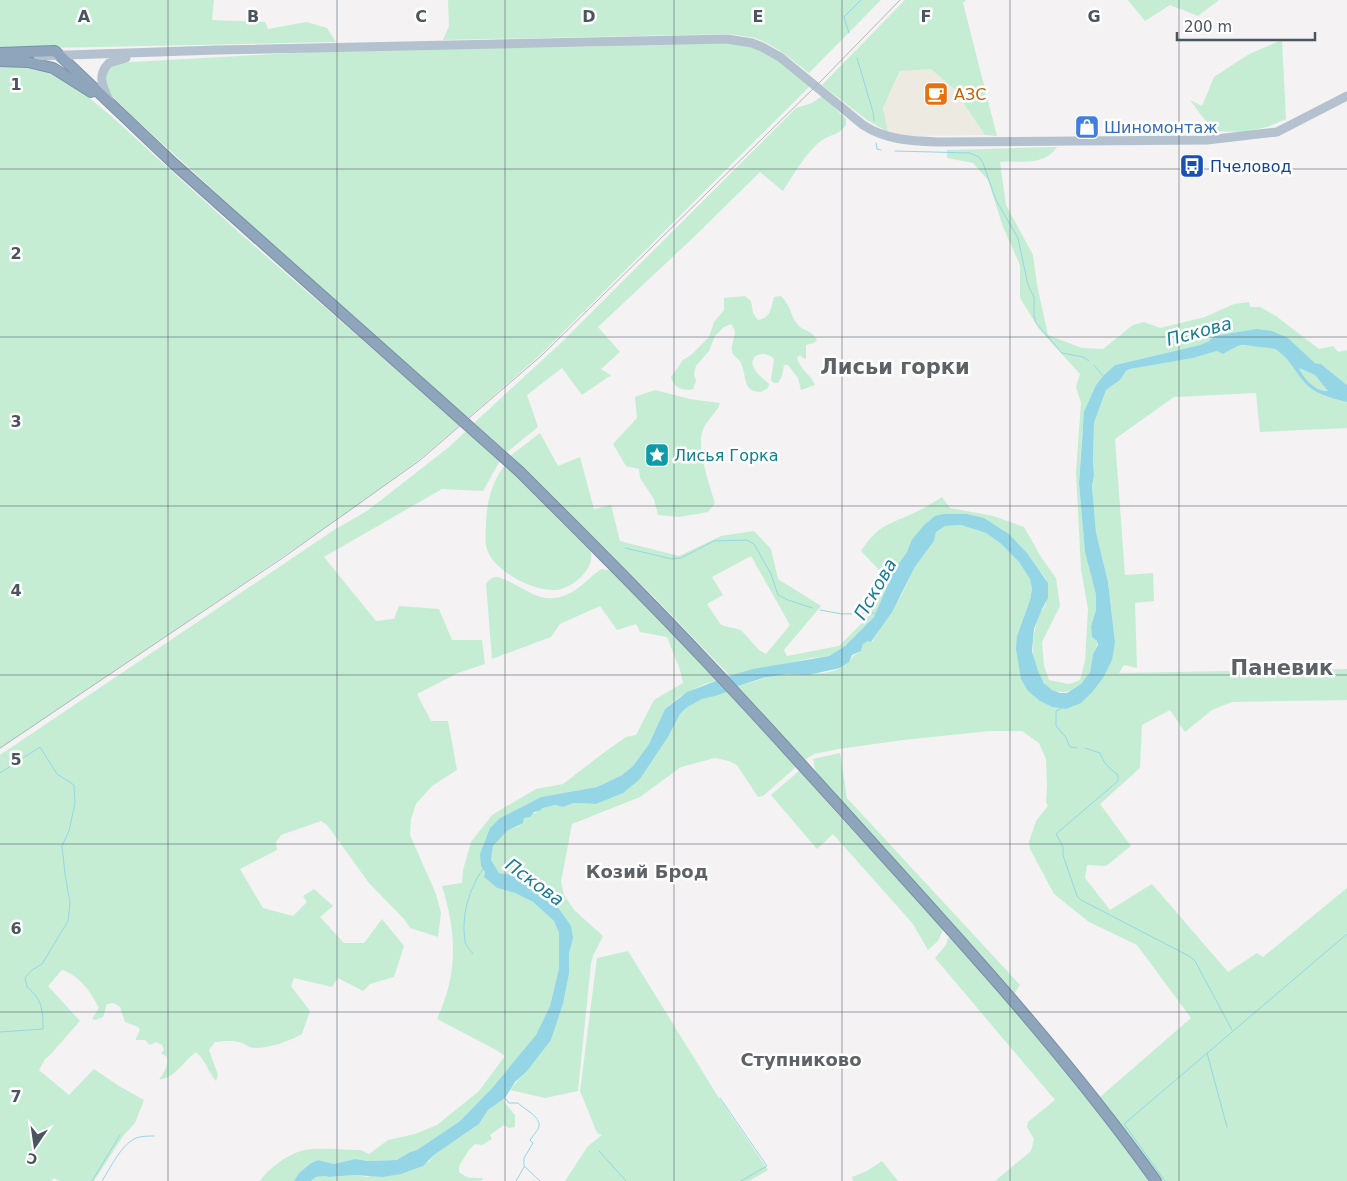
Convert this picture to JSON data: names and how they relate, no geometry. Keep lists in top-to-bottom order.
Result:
{
  "districts": [
    "Лисьи горки",
    "Паневик",
    "Козий Брод",
    "Ступниково"
  ],
  "water": ["Пскова"],
  "places": {
    "cafe": ["АЗС"],
    "shop": ["Шиномонтаж"],
    "bus stop": ["Пчеловод"],
    "place": ["Лисья Горка"]
  },
  "scale_bar": "200 m",
  "north": "bottom",
  "grid": {
    "columns": [
      "A",
      "B",
      "C",
      "D",
      "E",
      "F",
      "G"
    ],
    "rows": [
      "1",
      "2",
      "3",
      "4",
      "5",
      "6",
      "7"
    ]
  }
}
